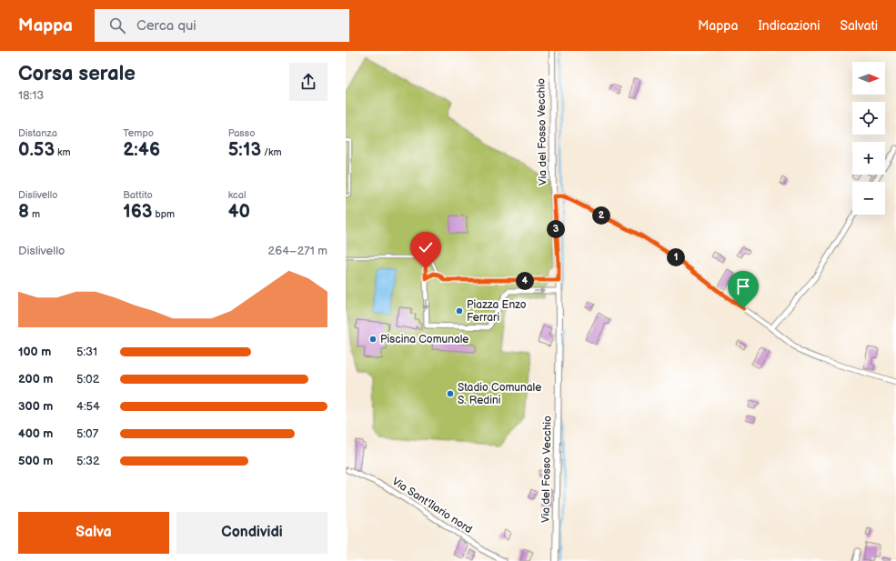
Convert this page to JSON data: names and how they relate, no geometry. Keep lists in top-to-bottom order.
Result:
{
  "streets": {
    "street": ["Via del Fosso Vecchio", "Via Sant'Ilario nord"]
  },
  "places": ["Piazza Enzo Ferrari", "Piscina Comunale", "Stadio Comunale S. Redini"],
  "north": "right",
  "page": {
    "header": "Mappa",
    "search": "Cerca qui",
    "nav": ["Mappa", "Indicazioni", "Salvati"],
    "heading": ["Corsa serale", "18:13"],
    "map_buttons": ["+", "−"],
    "stats": [
      ["Distanza", "0.53 km"],
      ["Tempo", "2:46"],
      ["Passo", "5:13 /km"],
      ["Dislivello", "8 m"],
      ["Battito", "163 bpm"],
      ["kcal", "40"]
    ],
    "pins": [
      "2",
      "3",
      "1",
      "4"
    ],
    "chart": ["Dislivello", "264–271 m"],
    "list": [
      {
        "name": "100 m",
        "note": "5:31"
      },
      {
        "name": "200 m",
        "note": "5:02"
      },
      {
        "name": "300 m",
        "note": "4:54"
      },
      {
        "name": "400 m",
        "note": "5:07"
      },
      {
        "name": "500 m",
        "note": "5:32"
      }
    ],
    "buttons": ["Salva", "Condividi"]
  }
}
